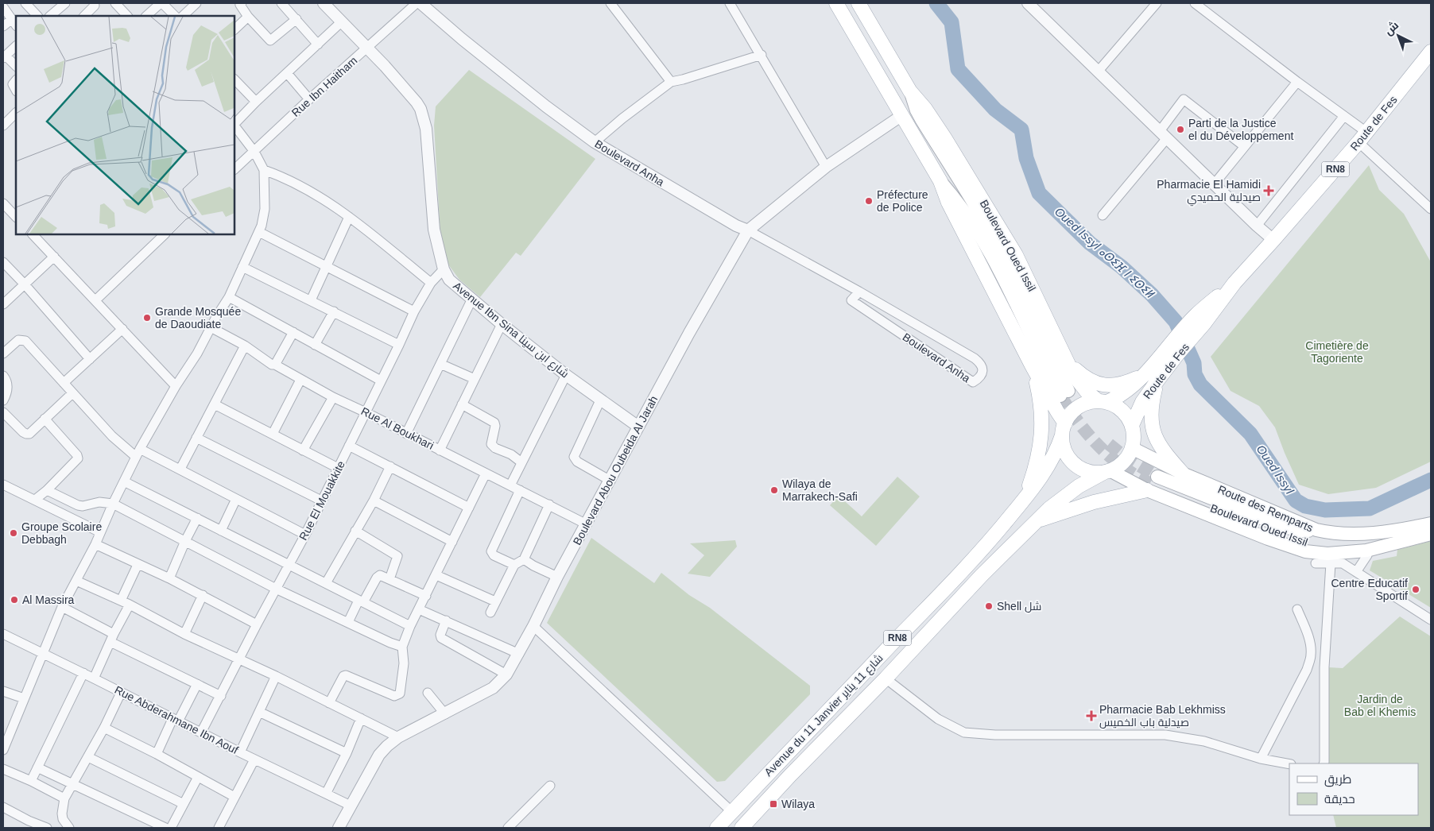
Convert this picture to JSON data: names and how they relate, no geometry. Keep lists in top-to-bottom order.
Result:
{
  "streets": {
    "main road": [
      "Route de Fes",
      "RN8",
      "Boulevard Oued Issil",
      "Route des Remparts",
      "Avenue du 11 Janvier شارع 11 يناير"
    ],
    "street": [
      "Rue Ibn Haitham",
      "Boulevard Anha",
      "Avenue Ibn Sina شارع ابن سينا",
      "Rue Al Boukhari",
      "Boulevard Abou Oubeida Al Jarah",
      "Rue El Mouakkite",
      "Rue Abderahmane Ibn Aouf"
    ]
  },
  "crossings": [
    ["Rue Ibn Haitham", "Avenue Ibn Sina شارع ابن سينا"],
    ["Route de Fes", "RN8"],
    ["Route de Fes", "Boulevard Oued Issil"],
    ["Route de Fes", "Route des Remparts"],
    ["Route de Fes", "Avenue du 11 Janvier شارع 11 يناير"],
    ["Boulevard Anha", "Boulevard Abou Oubeida Al Jarah"],
    ["RN8", "Boulevard Oued Issil"],
    ["RN8", "Route des Remparts"],
    ["RN8", "Avenue du 11 Janvier شارع 11 يناير"],
    ["Boulevard Oued Issil", "Boulevard Abou Oubeida Al Jarah"],
    ["Boulevard Oued Issil", "Route des Remparts"],
    ["Boulevard Oued Issil", "Avenue du 11 Janvier شارع 11 يناير"],
    ["Avenue Ibn Sina شارع ابن سينا", "Boulevard Abou Oubeida Al Jarah"],
    ["Avenue Ibn Sina شارع ابن سينا", "Rue El Mouakkite"],
    ["Rue Al Boukhari", "Boulevard Abou Oubeida Al Jarah"],
    ["Rue Al Boukhari", "Rue El Mouakkite"],
    ["Boulevard Abou Oubeida Al Jarah", "Rue Abderahmane Ibn Aouf"],
    ["Rue El Mouakkite", "Rue Abderahmane Ibn Aouf"],
    ["Route des Remparts", "Avenue du 11 Janvier شارع 11 يناير"]
  ],
  "water": ["Oued Issyl ⴰⵙⵉⴼ ⵏ ⵉⵙⵉⵍ", "Oued Issyl"],
  "parks": ["Cimetière de Tagoriente", "Jardin de Bab el Khemis"],
  "places": {
    "other": [
      "Parti de la Justice el du Développement",
      "Préfecture de Police",
      "Grande Mosquée de Daoudiate",
      "Wilaya de Marrakech-Safi",
      "Groupe Scolaire Debbagh",
      "Centre Educatif Sportif",
      "Al Massira",
      "Shell شل"
    ],
    "health": ["Pharmacie El Hamidi صيدلية الحميدي", "Pharmacie Bab Lekhmiss صيدلية باب الخميس"],
    "transit": ["Wilaya"]
  },
  "legend": ["طريق", "حديقة"],
  "north": "top left"
}
